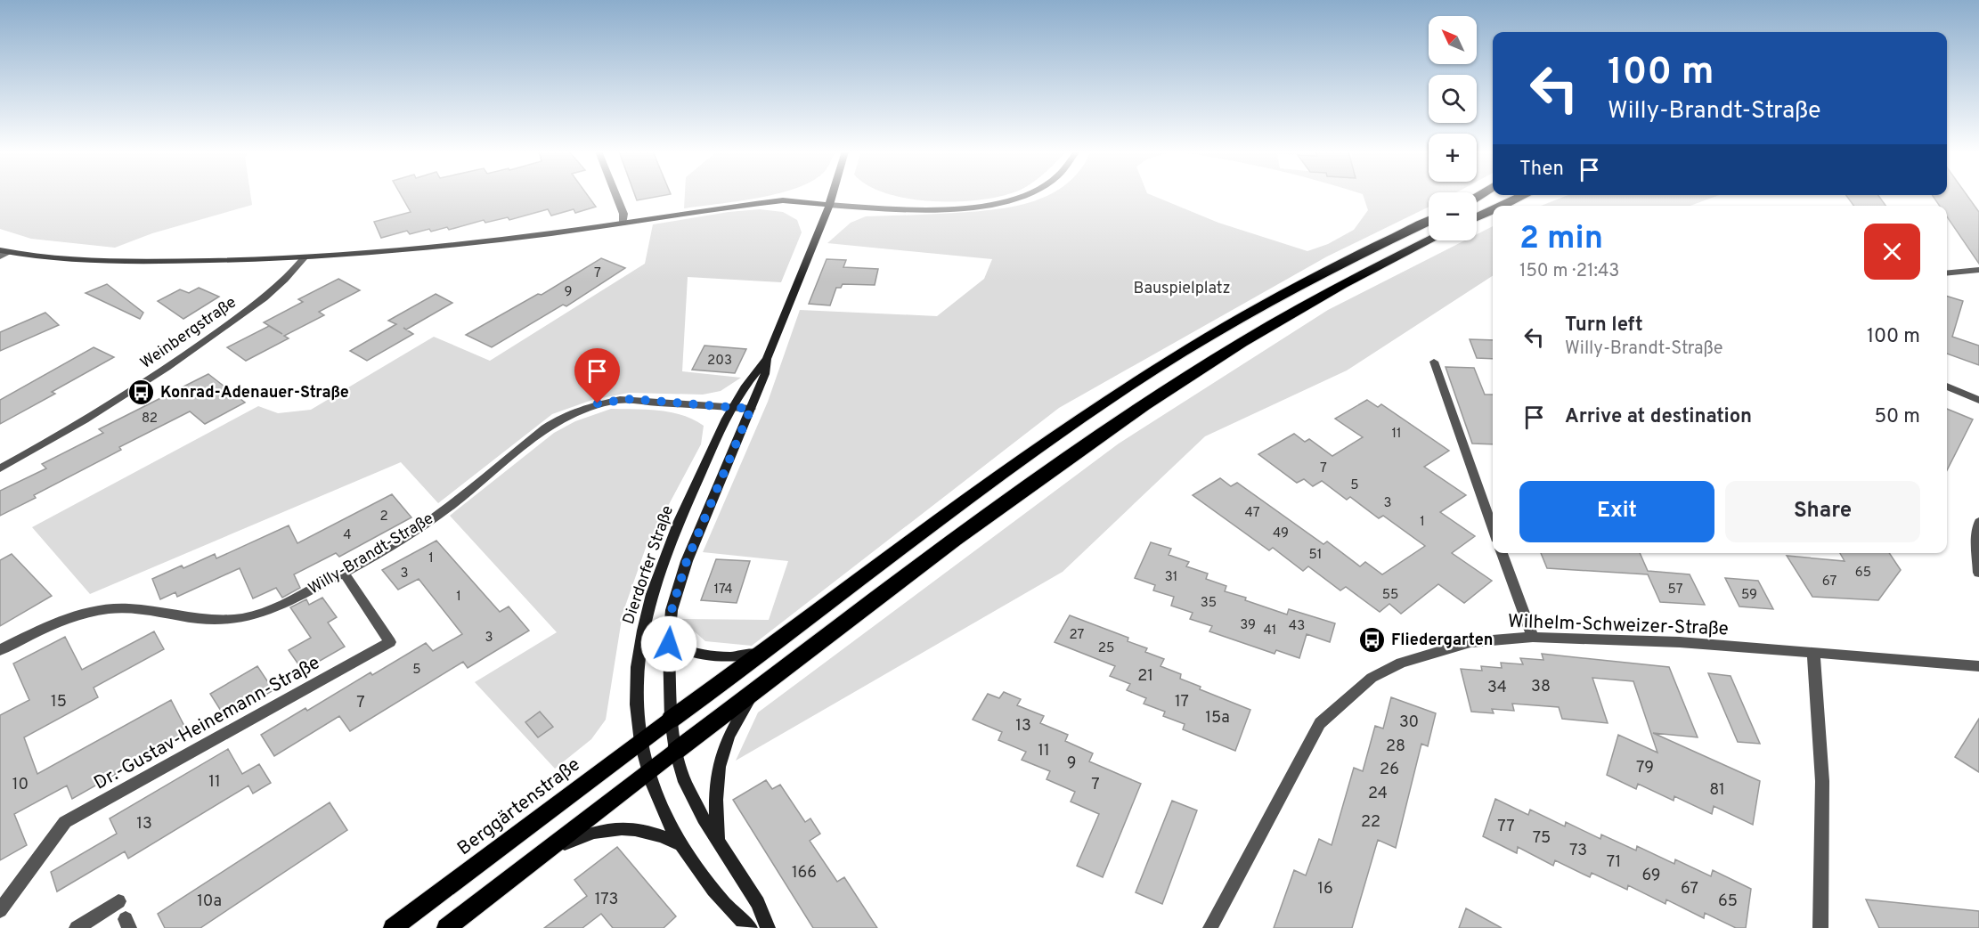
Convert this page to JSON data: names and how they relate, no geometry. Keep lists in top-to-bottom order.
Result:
{
  "streets": {
    "main road": ["Berggärtenstraße"],
    "street": [
      "Weinbergstraße",
      "Willy-Brandt-Straße",
      "Dierdorfer Straße",
      "Wilhelm-Schweizer-Straße",
      "Dr.-Gustav-Heinemann-Straße"
    ]
  },
  "crossings": [
    ["Willy-Brandt-Straße", "Dierdorfer Straße"],
    ["Willy-Brandt-Straße", "Dr.-Gustav-Heinemann-Straße"],
    ["Dierdorfer Straße", "Berggärtenstraße"]
  ],
  "parks": ["Bauspielplatz"],
  "places": {
    "bus stop": ["Konrad-Adenauer-Straße", "Fliedergarten"]
  },
  "house_numbers": [
    "7",
    "9",
    "203",
    "82",
    "11",
    "7",
    "5",
    "3",
    "47",
    "2",
    "1",
    "49",
    "4",
    "51",
    "1",
    "65",
    "3",
    "31",
    "67",
    "174",
    "57",
    "55",
    "59",
    "1",
    "35",
    "39",
    "43",
    "41",
    "27",
    "3",
    "25",
    "5",
    "21",
    "38",
    "34",
    "15",
    "17",
    "7",
    "15a",
    "30",
    "13",
    "28",
    "11",
    "9",
    "79",
    "26",
    "11",
    "10",
    "7",
    "81",
    "24",
    "22",
    "13",
    "77",
    "75",
    "73",
    "71",
    "166",
    "69",
    "16",
    "67",
    "173",
    "10a",
    "65"
  ],
  "north": "top left",
  "page": {
    "map_buttons": ["+", "−"],
    "turn": ["100 m", "Willy-Brandt-Straße"],
    "then": "Then",
    "heading": ["2 min", "150 m · 21:43"],
    "list": [
      {
        "name": "Turn left",
        "note": "Willy-Brandt-Straße",
        "value": "100 m"
      },
      {
        "name": "Arrive at destination",
        "value": "50 m"
      }
    ],
    "buttons": ["Exit", "Share"]
  }
}
